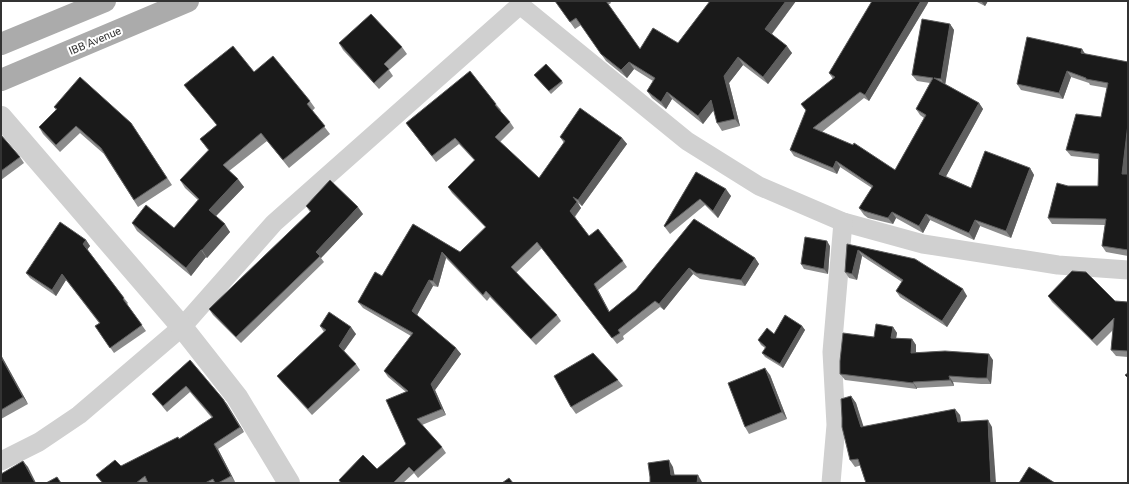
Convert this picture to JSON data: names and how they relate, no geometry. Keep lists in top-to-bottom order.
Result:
{
  "streets": {
    "main road": ["IBB Avenue"]
  }
}
